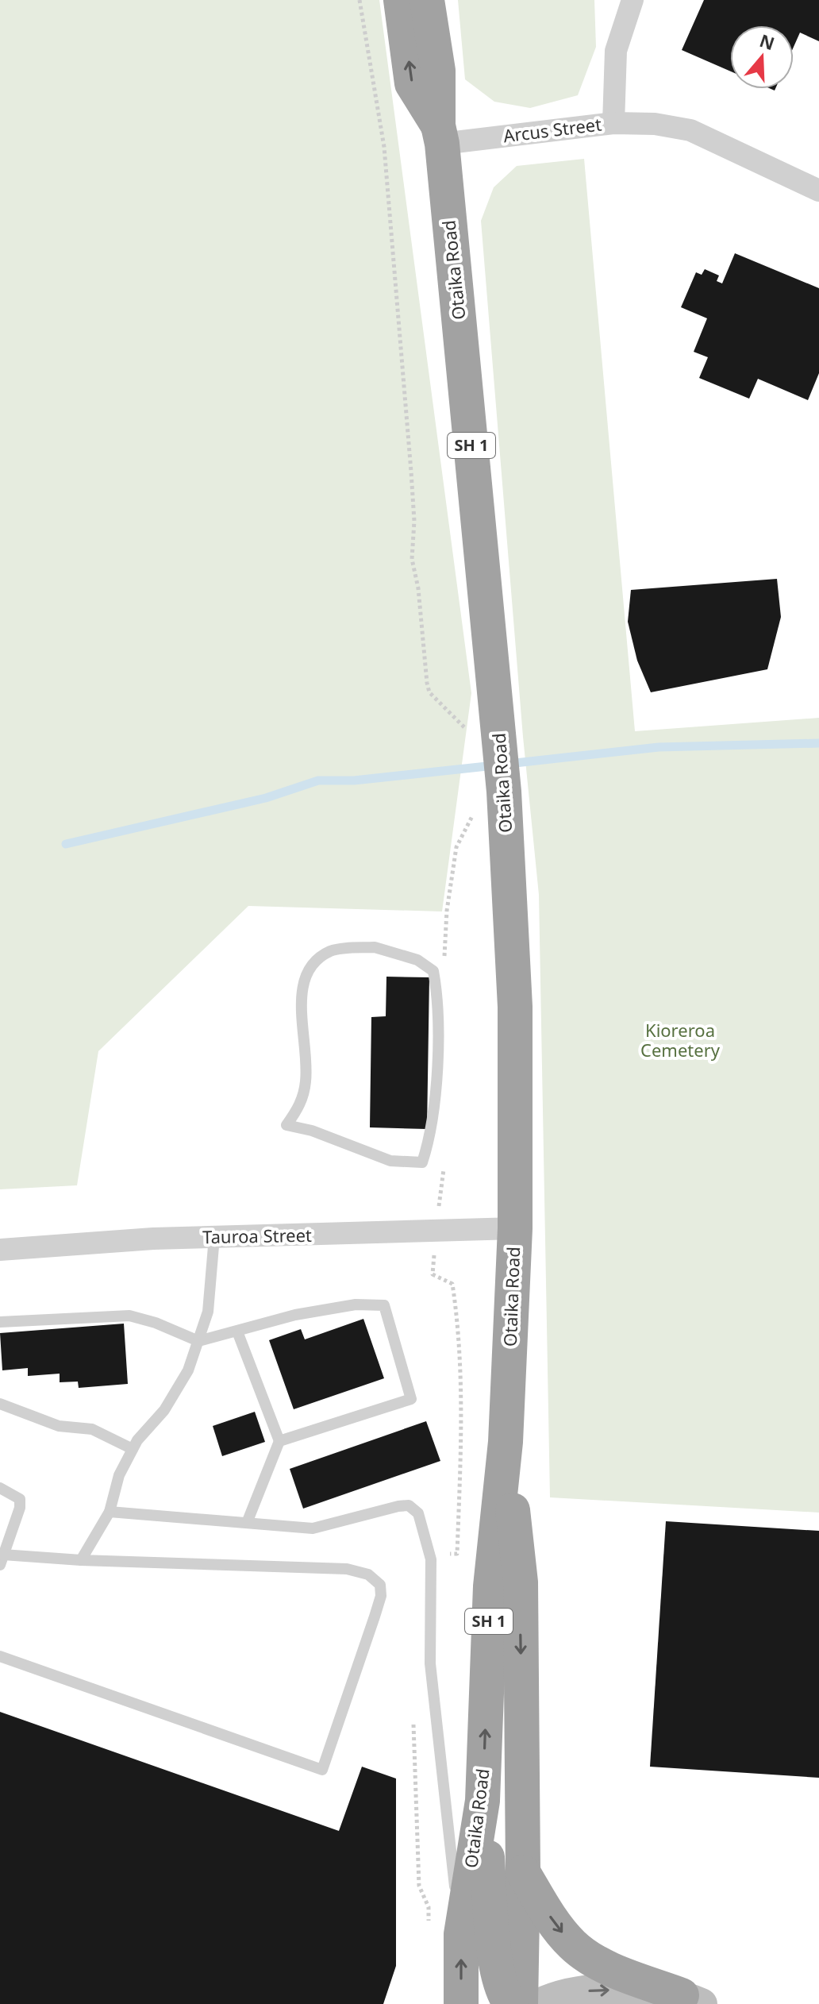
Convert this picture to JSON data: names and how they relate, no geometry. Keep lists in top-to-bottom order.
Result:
{
  "streets": {
    "highway": ["Otaika Road", "SH 1"],
    "street": ["Arcus Street", "Tauroa Street"]
  },
  "crossings": [
    ["Arcus Street", "Otaika Road"],
    ["Otaika Road", "Tauroa Street"]
  ],
  "parks": ["Kioreroa Cemetery"],
  "north": "top"
}
